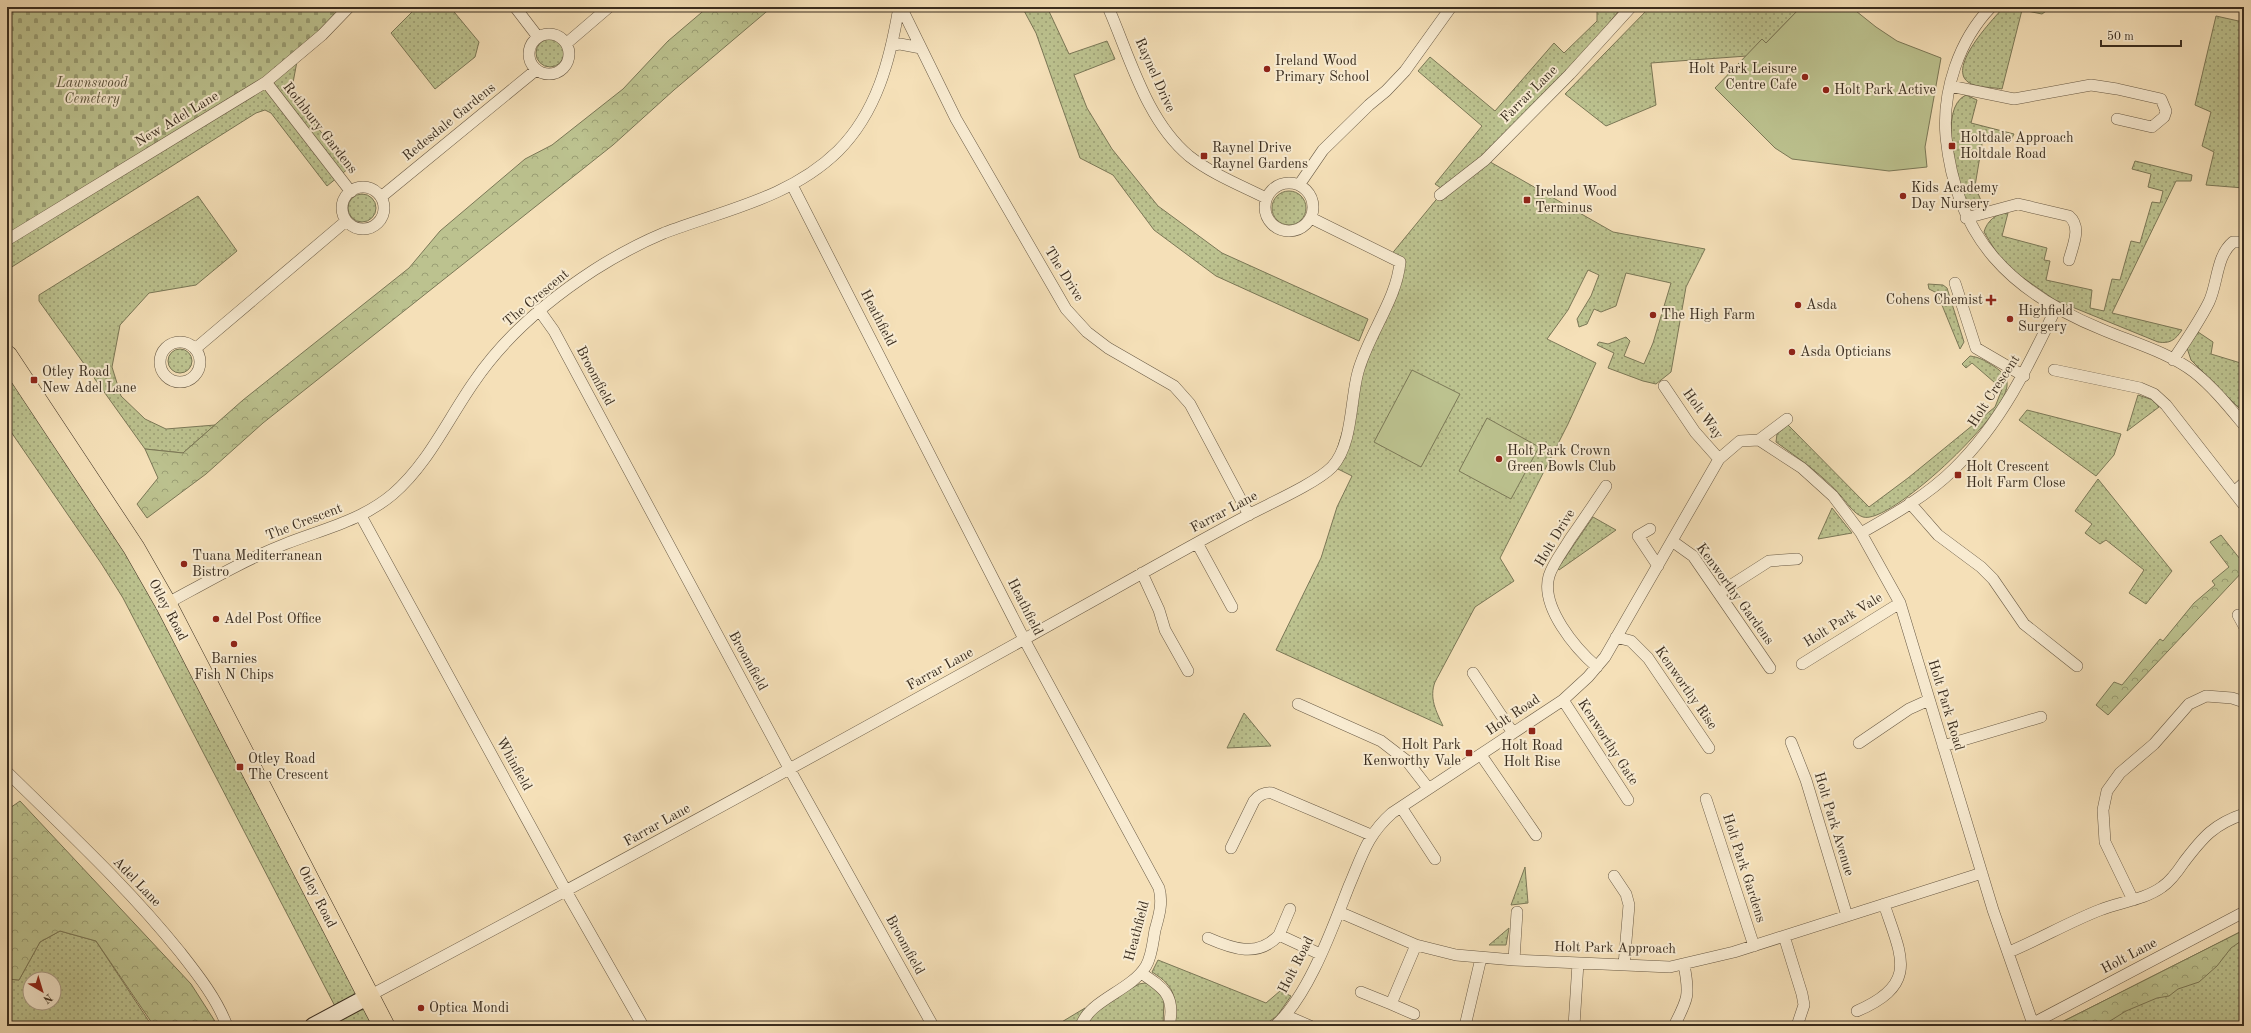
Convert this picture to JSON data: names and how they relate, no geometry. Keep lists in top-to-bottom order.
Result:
{
  "streets": {
    "highway": ["Otley Road"],
    "street": [
      "Raynel Drive",
      "Farrar Lane",
      "New Adel Lane",
      "Redesdale Gardens",
      "Rothbury Gardens",
      "The Drive",
      "The Crescent",
      "Heathfield",
      "Broomfield",
      "Holt Crescent",
      "Holt Way",
      "Holt Drive",
      "Kenworthy Gardens",
      "Holt Park Vale",
      "Kenworthy Rise",
      "Holt Park Road",
      "Holt Road",
      "Kenworthy Gate",
      "Whinfield",
      "Holt Park Avenue",
      "Holt Park Gardens",
      "Adel Lane",
      "Holt Park Approach",
      "Holt Lane"
    ]
  },
  "crossings": [
    ["Raynel Drive", "Farrar Lane"],
    ["Farrar Lane", "The Drive"],
    ["Farrar Lane", "Heathfield"],
    ["Farrar Lane", "Broomfield"],
    ["Farrar Lane", "Otley Road"],
    ["Farrar Lane", "Whinfield"],
    ["New Adel Lane", "Rothbury Gardens"],
    ["Redesdale Gardens", "Rothbury Gardens"],
    ["The Drive", "The Crescent"],
    ["The Crescent", "Heathfield"],
    ["The Crescent", "Broomfield"],
    ["The Crescent", "Otley Road"],
    ["The Crescent", "Whinfield"],
    ["Holt Crescent", "Holt Park Road"],
    ["Holt Way", "Holt Road"],
    ["Holt Drive", "Holt Road"],
    ["Kenworthy Gardens", "Holt Road"],
    ["Holt Park Vale", "Holt Park Road"],
    ["Kenworthy Rise", "Holt Road"],
    ["Holt Park Road", "Holt Road"],
    ["Holt Park Road", "Holt Park Approach"],
    ["Holt Park Road", "Holt Lane"],
    ["Holt Road", "Kenworthy Gate"],
    ["Holt Road", "Holt Park Approach"],
    ["Holt Park Avenue", "Holt Park Approach"],
    ["Holt Park Gardens", "Holt Park Approach"]
  ],
  "parks": ["Lawnswood Cemetery"],
  "places": {
    "other": [
      "Ireland Wood Primary School",
      "Holt Park Leisure Centre Cafe",
      "Holt Park Active",
      "Kids Academy Day Nursery",
      "Asda",
      "The High Farm",
      "Highfield Surgery",
      "Asda Opticians",
      "Holt Park Crown Green Bowls Club",
      "Tuana Mediterranean Bistro",
      "Adel Post Office",
      "Barnies Fish N Chips",
      "Optica Mondi"
    ],
    "transit": [
      "Holtdale Approach Holtdale Road",
      "Raynel Drive Raynel Gardens",
      "Ireland Wood Terminus",
      "Otley Road New Adel Lane",
      "Holt Crescent Holt Farm Close",
      "Holt Road Holt Rise",
      "Holt Park Kenworthy Vale",
      "Otley Road The Crescent"
    ],
    "health": ["Cohens Chemist"]
  },
  "scale_bar": "50 m",
  "north": "bottom right"
}
